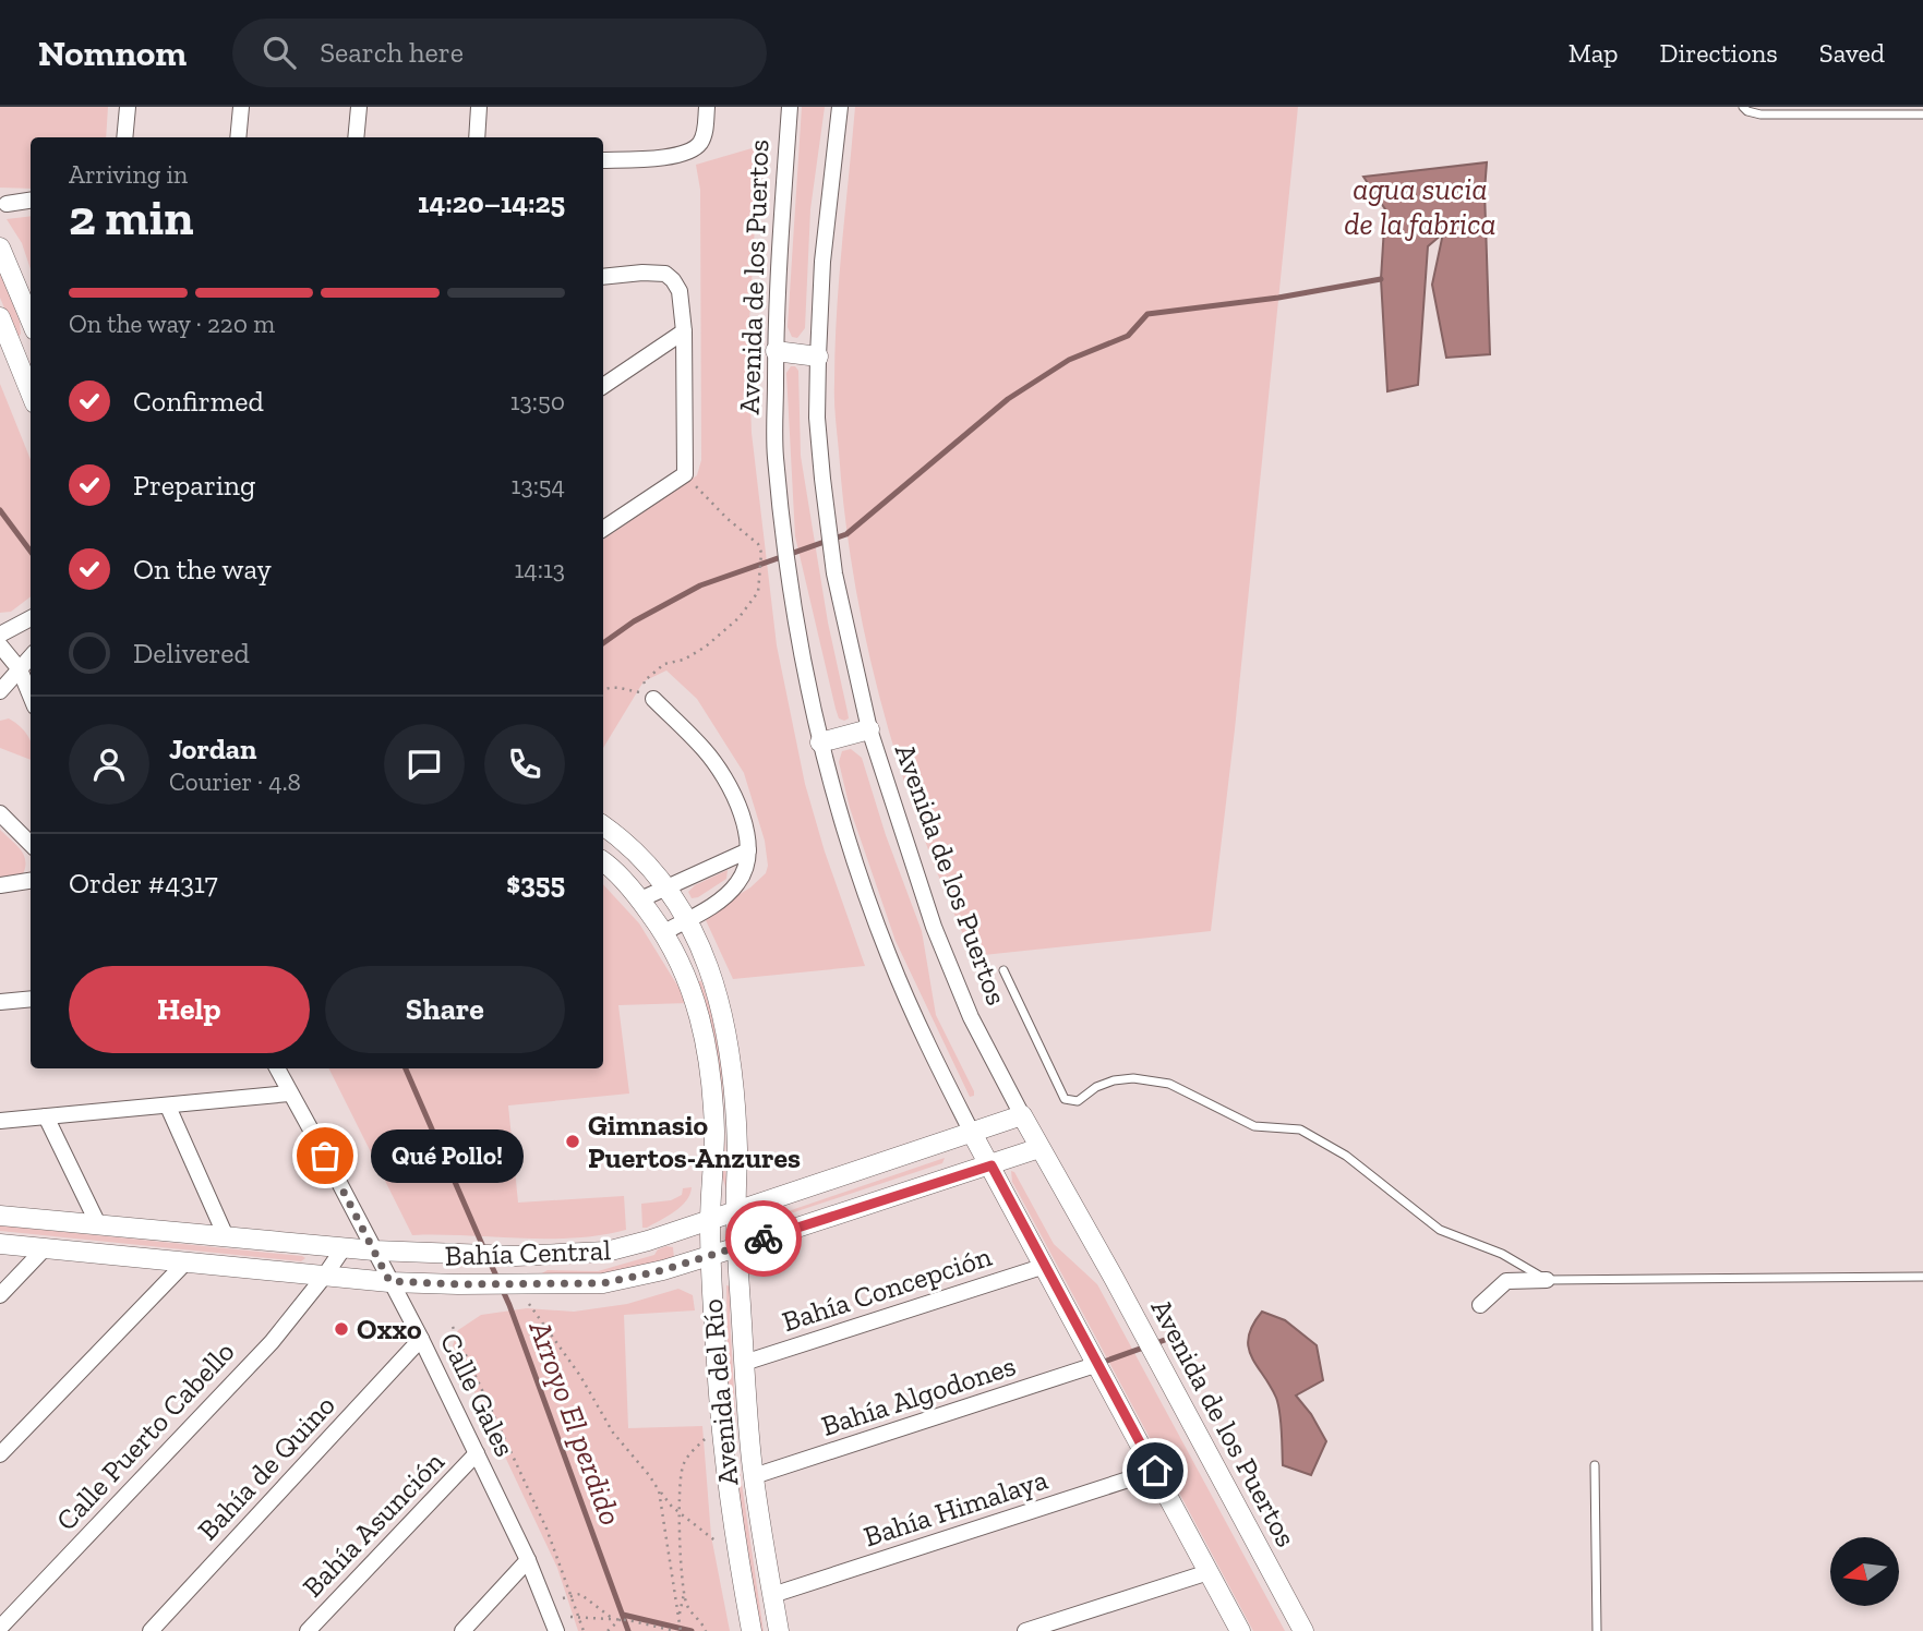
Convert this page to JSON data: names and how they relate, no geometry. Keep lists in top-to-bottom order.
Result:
{
  "streets": {
    "street": [
      "Avenida de los Puertos",
      "Bahía Central",
      "Bahía Concepción",
      "Avenida del Río",
      "Calle Gales",
      "Bahía Algodones",
      "Calle Puerto Cabello",
      "Bahía de Quino",
      "Bahía Himalaya",
      "Bahía Asunción"
    ]
  },
  "crossings": [
    ["Avenida de los Puertos", "Bahía Central"],
    ["Avenida de los Puertos", "Bahía Concepción"],
    ["Avenida de los Puertos", "Bahía Algodones"],
    ["Avenida de los Puertos", "Bahía Himalaya"],
    ["Bahía Central", "Avenida del Río"],
    ["Bahía Central", "Calle Gales"],
    ["Bahía Central", "Calle Puerto Cabello"],
    ["Bahía Concepción", "Avenida del Río"],
    ["Avenida del Río", "Bahía Algodones"],
    ["Avenida del Río", "Bahía Himalaya"],
    ["Calle Gales", "Bahía de Quino"],
    ["Calle Gales", "Bahía Asunción"]
  ],
  "water": ["agua sucia de la fabrica", "Arroyo El perdido"],
  "places": ["Gimnasio Puertos-Anzures", "Qué Pollo!", "Oxxo"],
  "north": "left",
  "page": {
    "header": "Nomnom",
    "search": "Search here",
    "nav": ["Map", "Directions", "Saved"],
    "heading": ["2 min", "Arriving in", "14:20–14:25"],
    "panel": [
      "Jordan",
      "Courier · 4.8",
      "Order #4317",
      "$355"
    ],
    "bar": "On the way · 220 m",
    "list": [
      ["Confirmed", "13:50"],
      ["Preparing", "13:54"],
      ["On the way", "14:13"],
      "Delivered"
    ],
    "buttons": ["Help", "Share"],
    "bubble": "Qué Pollo!"
  }
}
